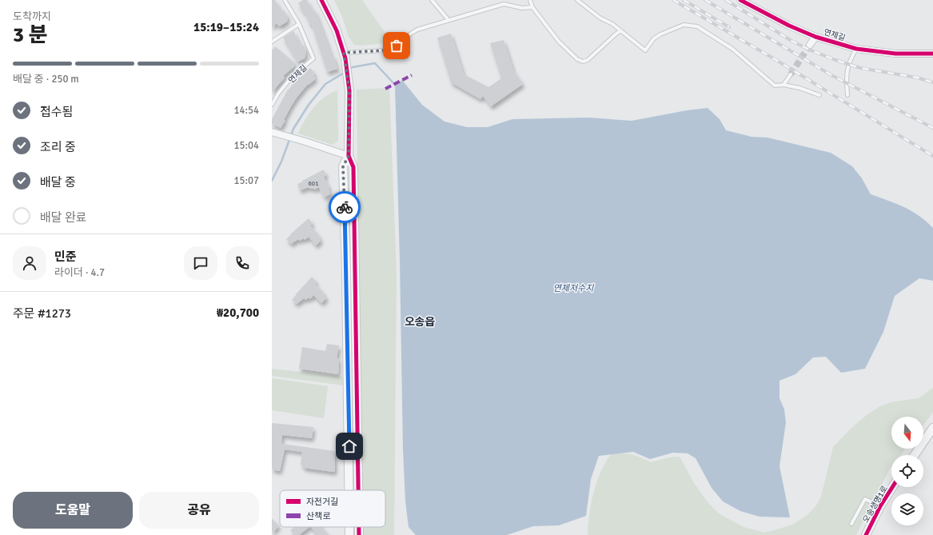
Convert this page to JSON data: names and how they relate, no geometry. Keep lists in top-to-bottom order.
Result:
{
  "streets": {
    "street": ["연제길", "오송생명1로"]
  },
  "districts": ["오송읍"],
  "water": ["연제저수지"],
  "house_numbers": ["601"],
  "legend": ["자전거길", "산책로"],
  "north": "bottom",
  "page": {
    "heading": ["3 분", "도착까지", "15:19–15:24"],
    "panel": [
      "민준",
      "라이더 · 4.7",
      "주문 #1273",
      "₩20,700"
    ],
    "bar": "배달 중 · 250 m",
    "list": [
      ["접수됨", "14:54"],
      ["조리 중", "15:04"],
      ["배달 중", "15:07"],
      "배달 완료"
    ],
    "buttons": ["도움말", "공유"]
  }
}
